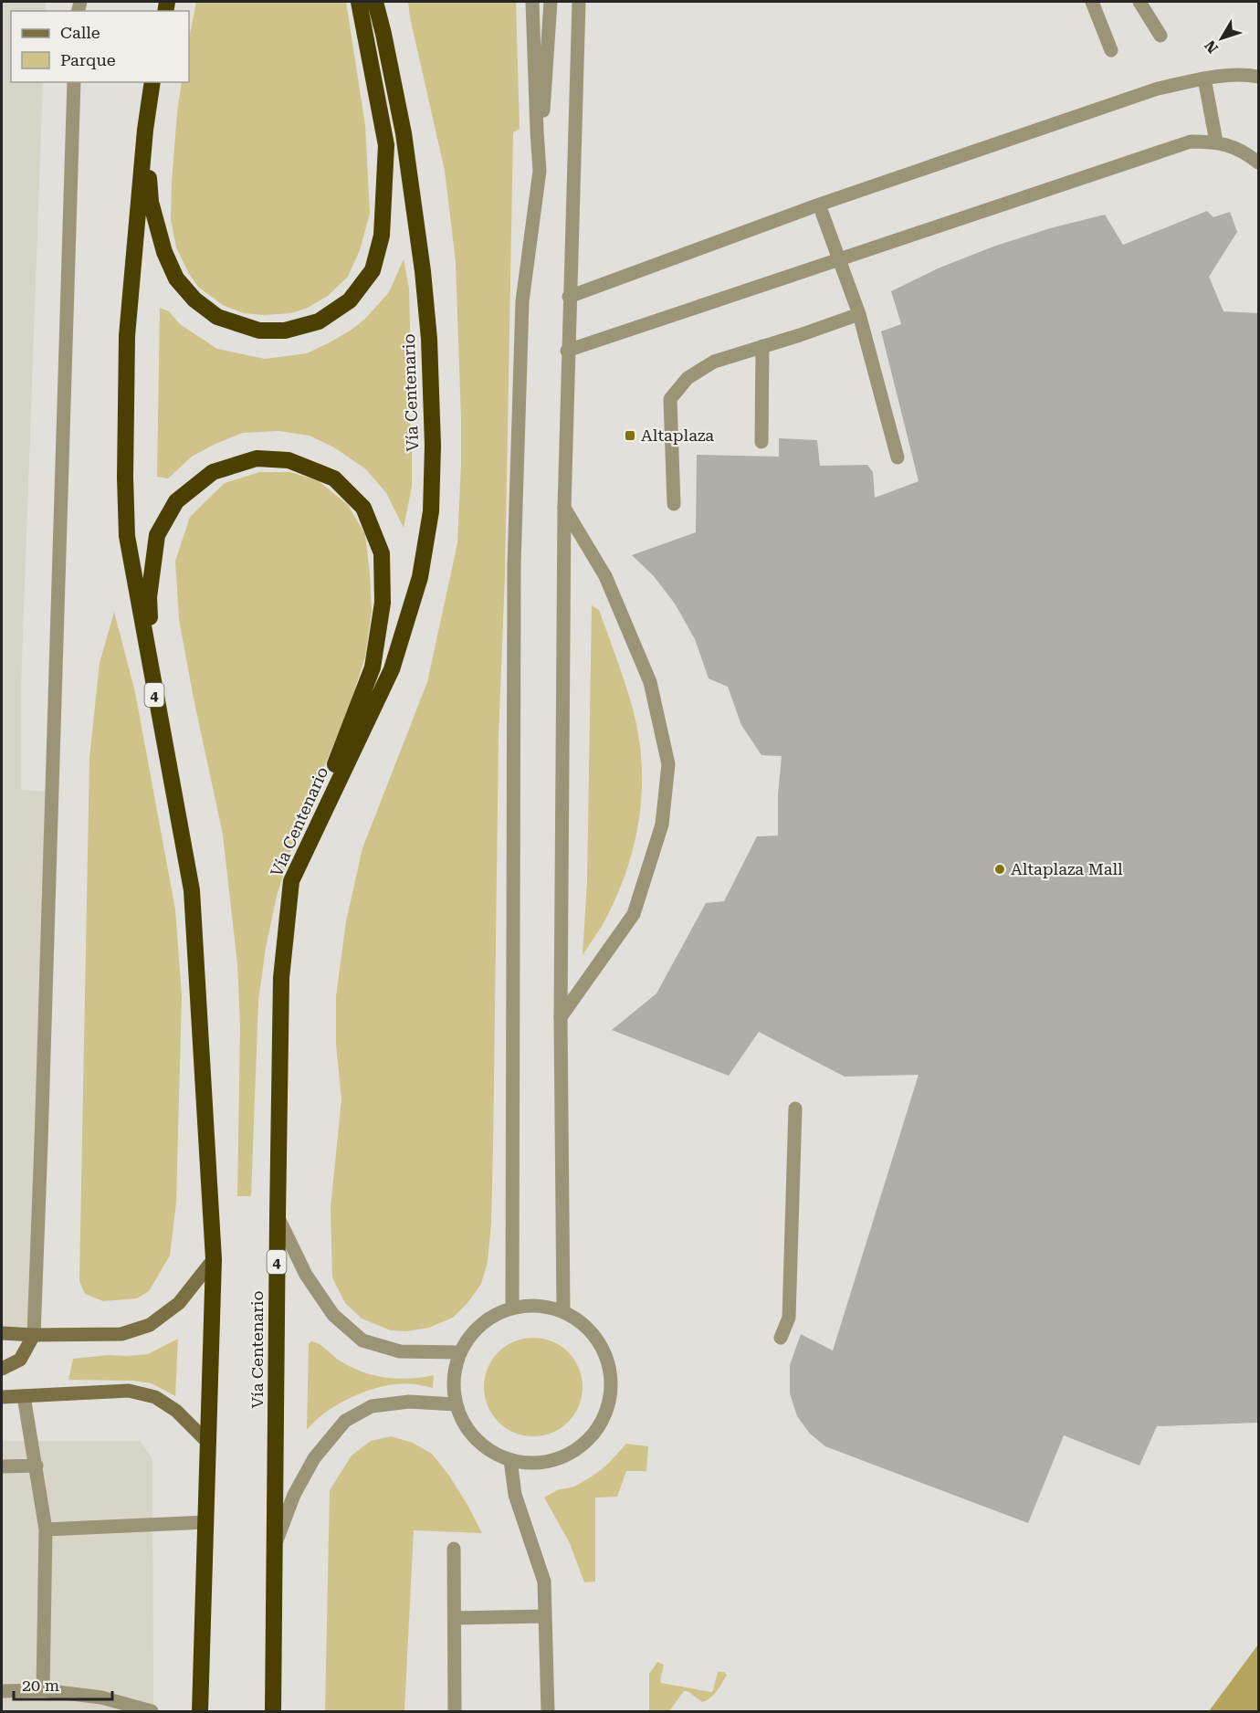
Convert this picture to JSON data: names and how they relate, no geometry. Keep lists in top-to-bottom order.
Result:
{
  "streets": {
    "highway": ["Vía Centenario", "4"]
  },
  "places": {
    "transit": ["Altaplaza"],
    "other": ["Altaplaza Mall"]
  },
  "legend": ["Calle", "Parque"],
  "scale_bar": "20 m",
  "north": "bottom left"
}
